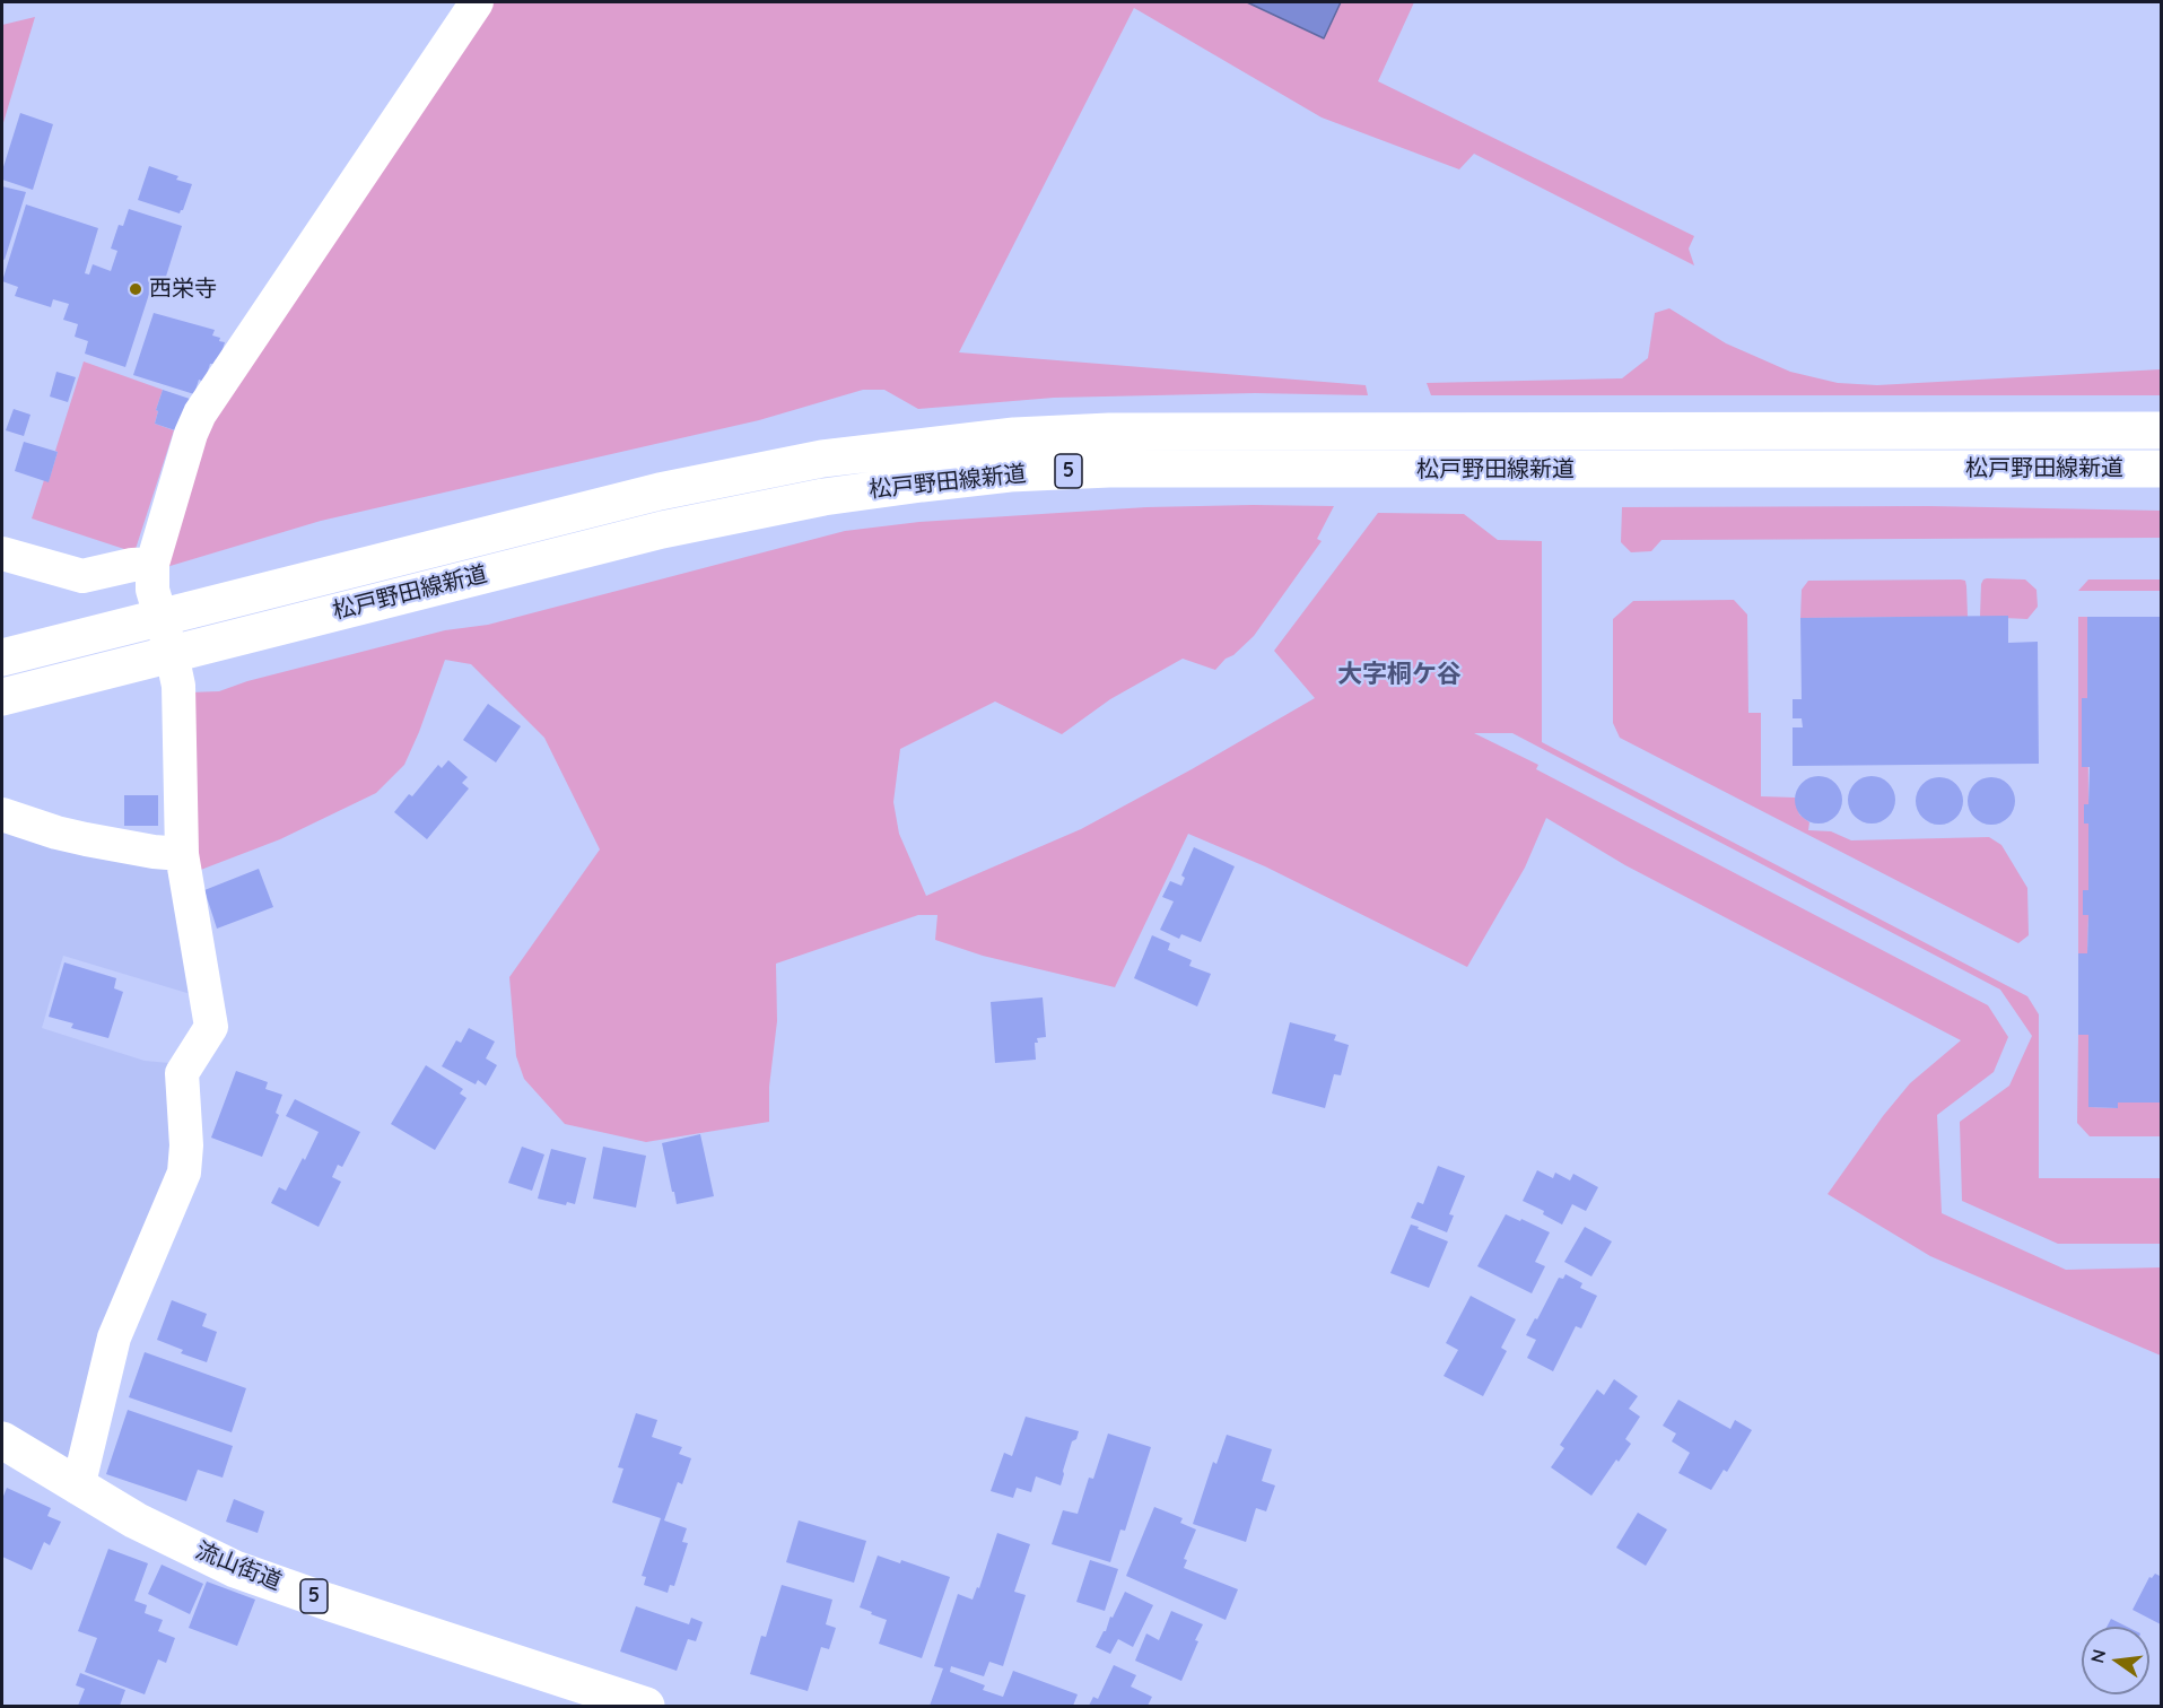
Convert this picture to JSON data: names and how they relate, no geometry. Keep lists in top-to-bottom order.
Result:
{
  "streets": {
    "main road": ["松戸野田線新道", "5", "流山街道"]
  },
  "districts": ["大字桐ケ谷"],
  "places": ["西栄寺"],
  "north": "left"
}
